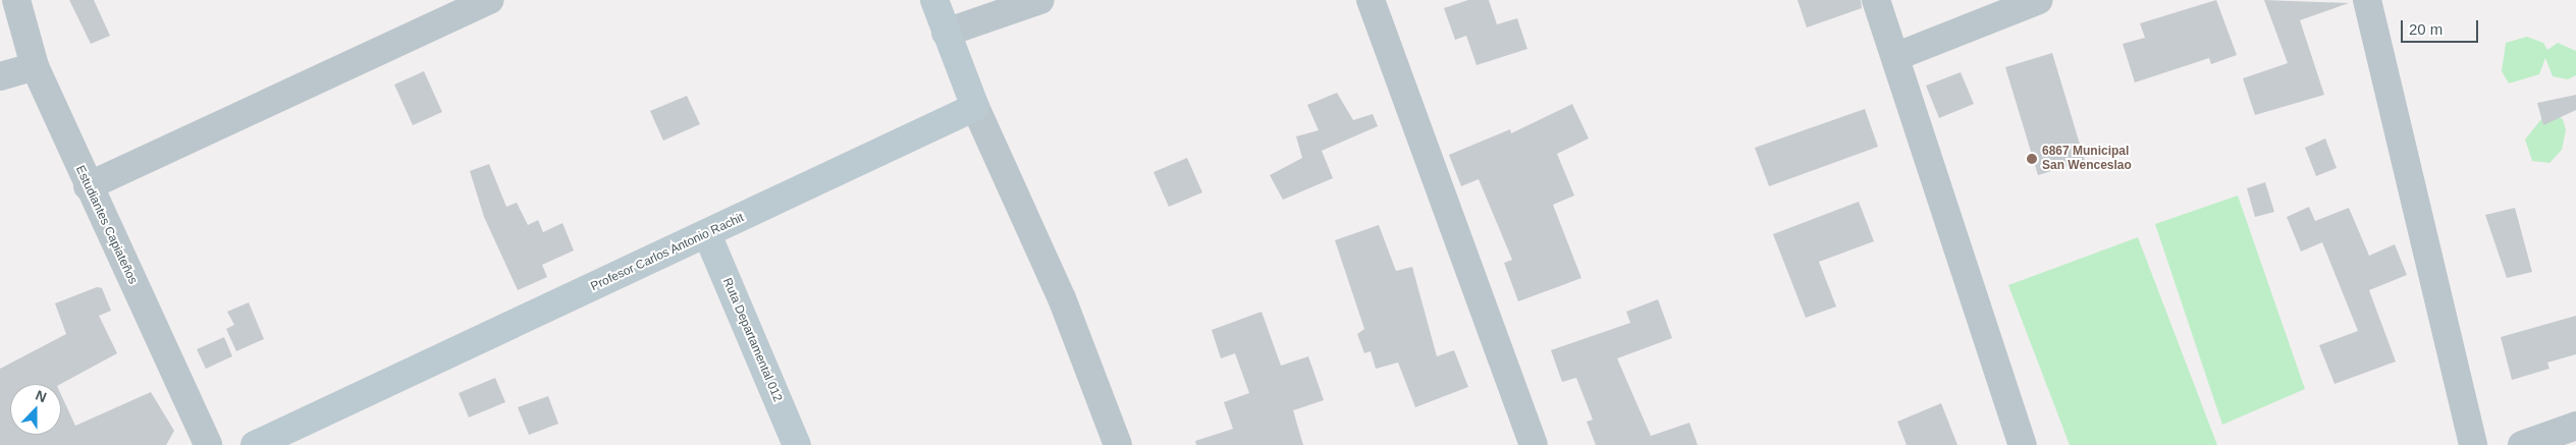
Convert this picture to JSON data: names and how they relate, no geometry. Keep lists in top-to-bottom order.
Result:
{
  "streets": {
    "main road": ["Profesor Carlos Antonio Rachit", "Ruta Departamental 012"],
    "street": ["Estudiantes Capiateños"]
  },
  "crossings": [
    ["Profesor Carlos Antonio Rachit", "Ruta Departamental 012"]
  ],
  "places": ["6867 Municipal San Wenceslao"],
  "scale_bar": "20 m",
  "north": "top"
}
